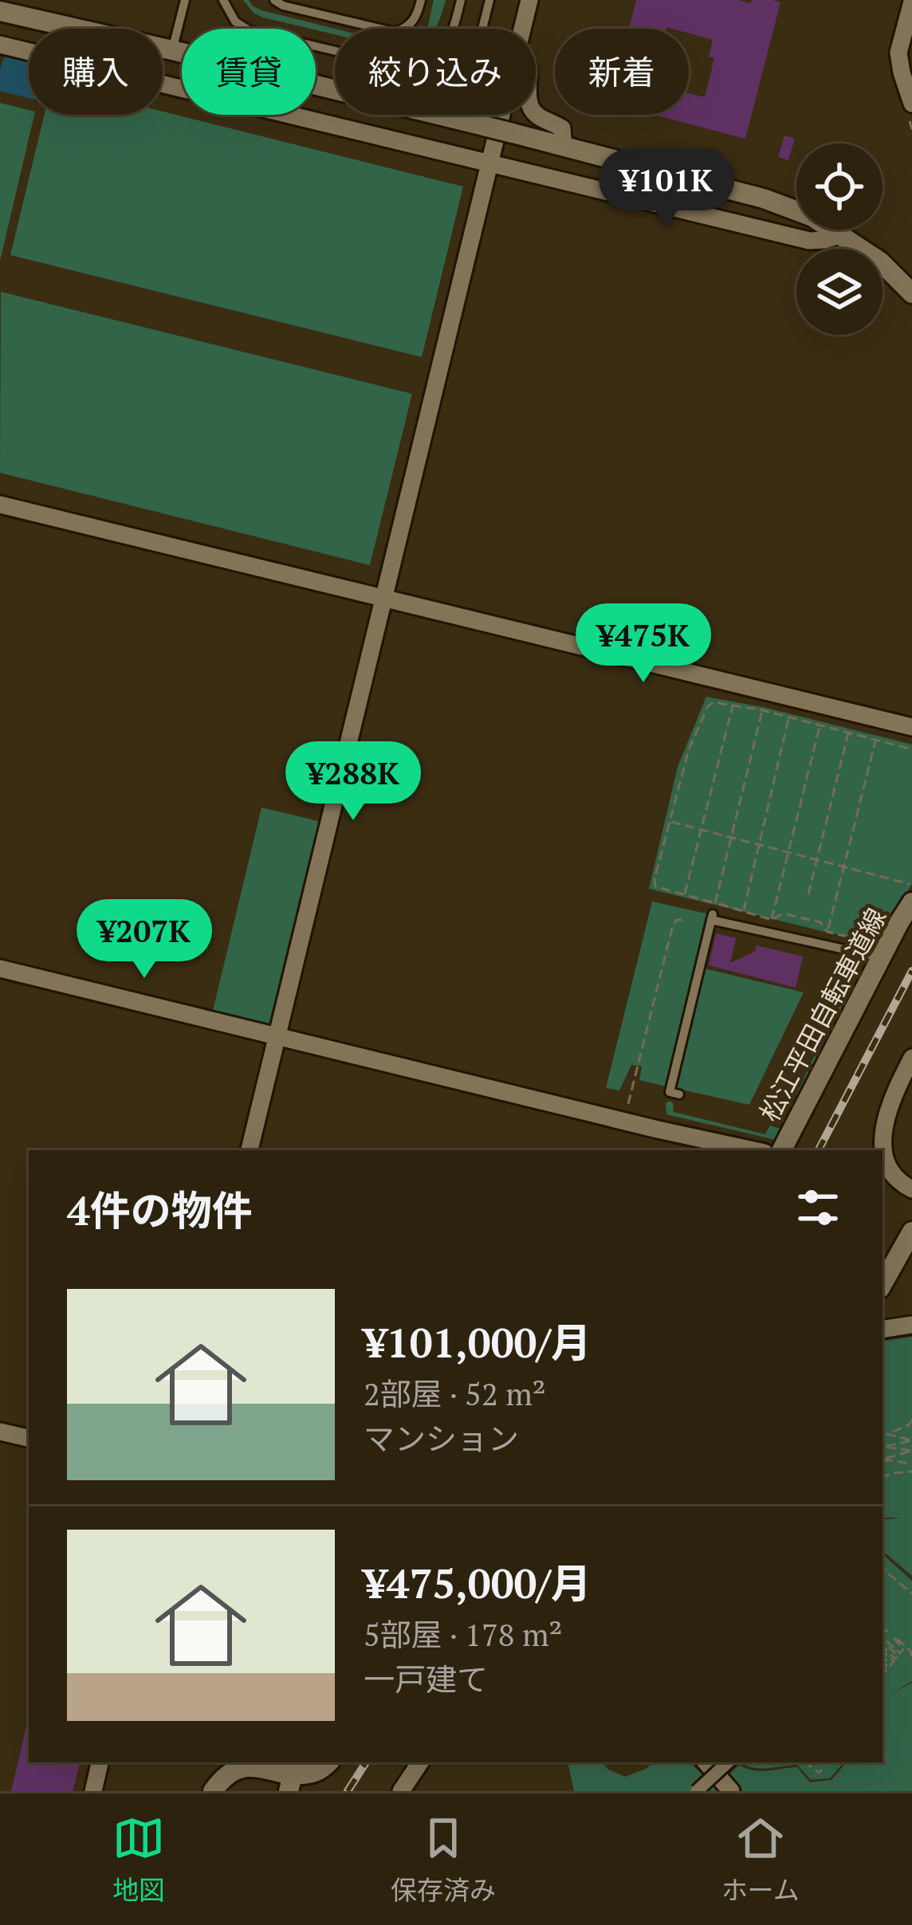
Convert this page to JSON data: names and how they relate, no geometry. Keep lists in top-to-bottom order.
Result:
{
  "streets": {
    "street": ["松江平田自転車道線"]
  },
  "page": {
    "chip": [
      "購入",
      "賃貸",
      "絞り込み",
      "新着"
    ],
    "price": [
      "¥101K",
      "¥475K",
      "¥288K",
      "¥207K"
    ],
    "heading": "4件の物件",
    "list": [
      {
        "name": "¥101,000/月",
        "note": "2部屋 · 52 m² · マンション"
      },
      {
        "name": "¥475,000/月",
        "note": "5部屋 · 178 m² · 一戸建て"
      }
    ],
    "tabs": ["地図", "保存済み", "ホーム"]
  }
}
